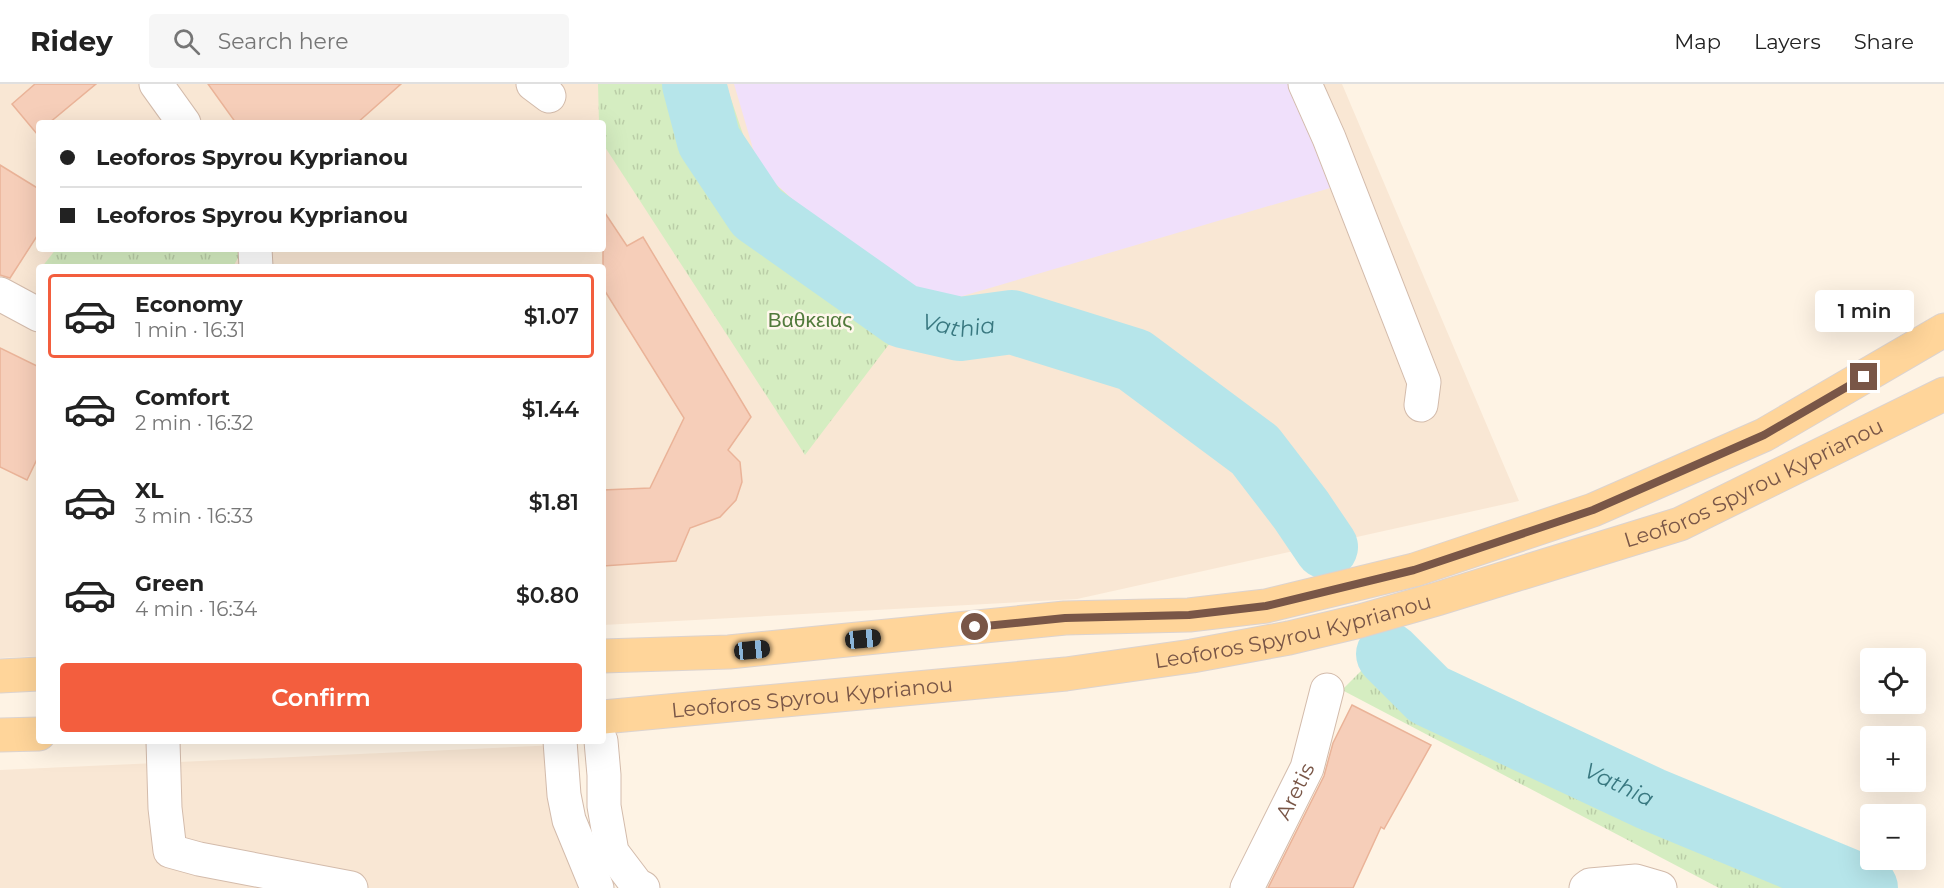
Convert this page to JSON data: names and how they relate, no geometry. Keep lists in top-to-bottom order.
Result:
{
  "streets": {
    "main road": ["Leoforos Spyrou Kyprianou"],
    "street": ["Aretis"]
  },
  "water": ["Vathia"],
  "parks": ["Βαθκειας"],
  "page": {
    "header": "Ridey",
    "search": "Search here",
    "nav": ["Map", "Layers", "Share"],
    "banner": ["Leoforos Spyrou Kyprianou", "Leoforos Spyrou Kyprianou"],
    "list": [
      {
        "name": "Economy",
        "note": "1 min · 16:31",
        "value": "$1.07"
      },
      {
        "name": "Comfort",
        "note": "2 min · 16:32",
        "value": "$1.44"
      },
      {
        "name": "XL",
        "note": "3 min · 16:33",
        "value": "$1.81"
      },
      {
        "name": "Green",
        "note": "4 min · 16:34",
        "value": "$0.80"
      }
    ],
    "bubble": "1 min",
    "map_buttons": ["+", "−"],
    "buttons": "Confirm"
  }
}
